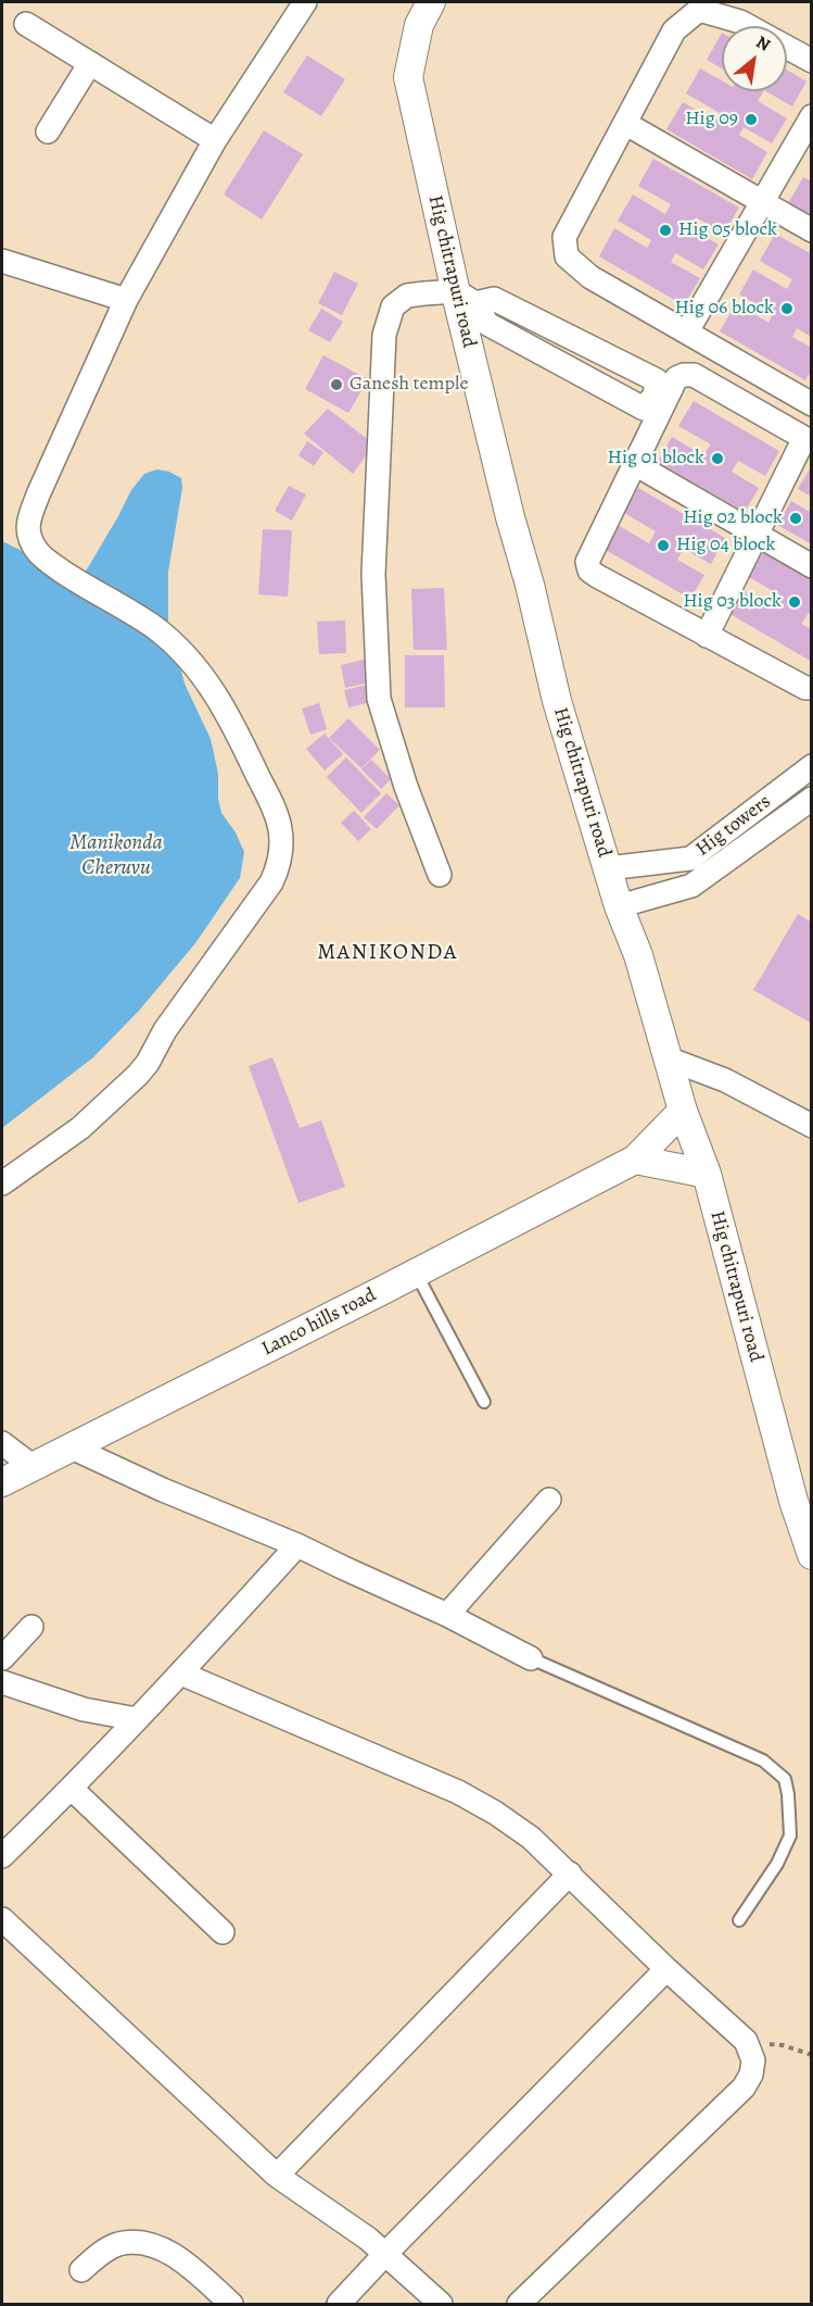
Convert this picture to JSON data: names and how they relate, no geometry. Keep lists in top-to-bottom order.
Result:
{
  "streets": {
    "street": ["Hig chitrapuri road", "Hig towers", "Lanco hills road"]
  },
  "crossings": [
    ["Hig chitrapuri road", "Hig towers"],
    ["Hig chitrapuri road", "Lanco hills road"]
  ],
  "districts": ["MANIKONDA"],
  "water": ["Manikonda Cheruvu"],
  "places": [
    "Hig 09",
    "Hig 05 block",
    "Hig 06 block",
    "Ganesh temple",
    "Hig 01 block",
    "Hig 02 block",
    "Hig 04 block",
    "Hig 03 block"
  ],
  "north": "top right"
}
